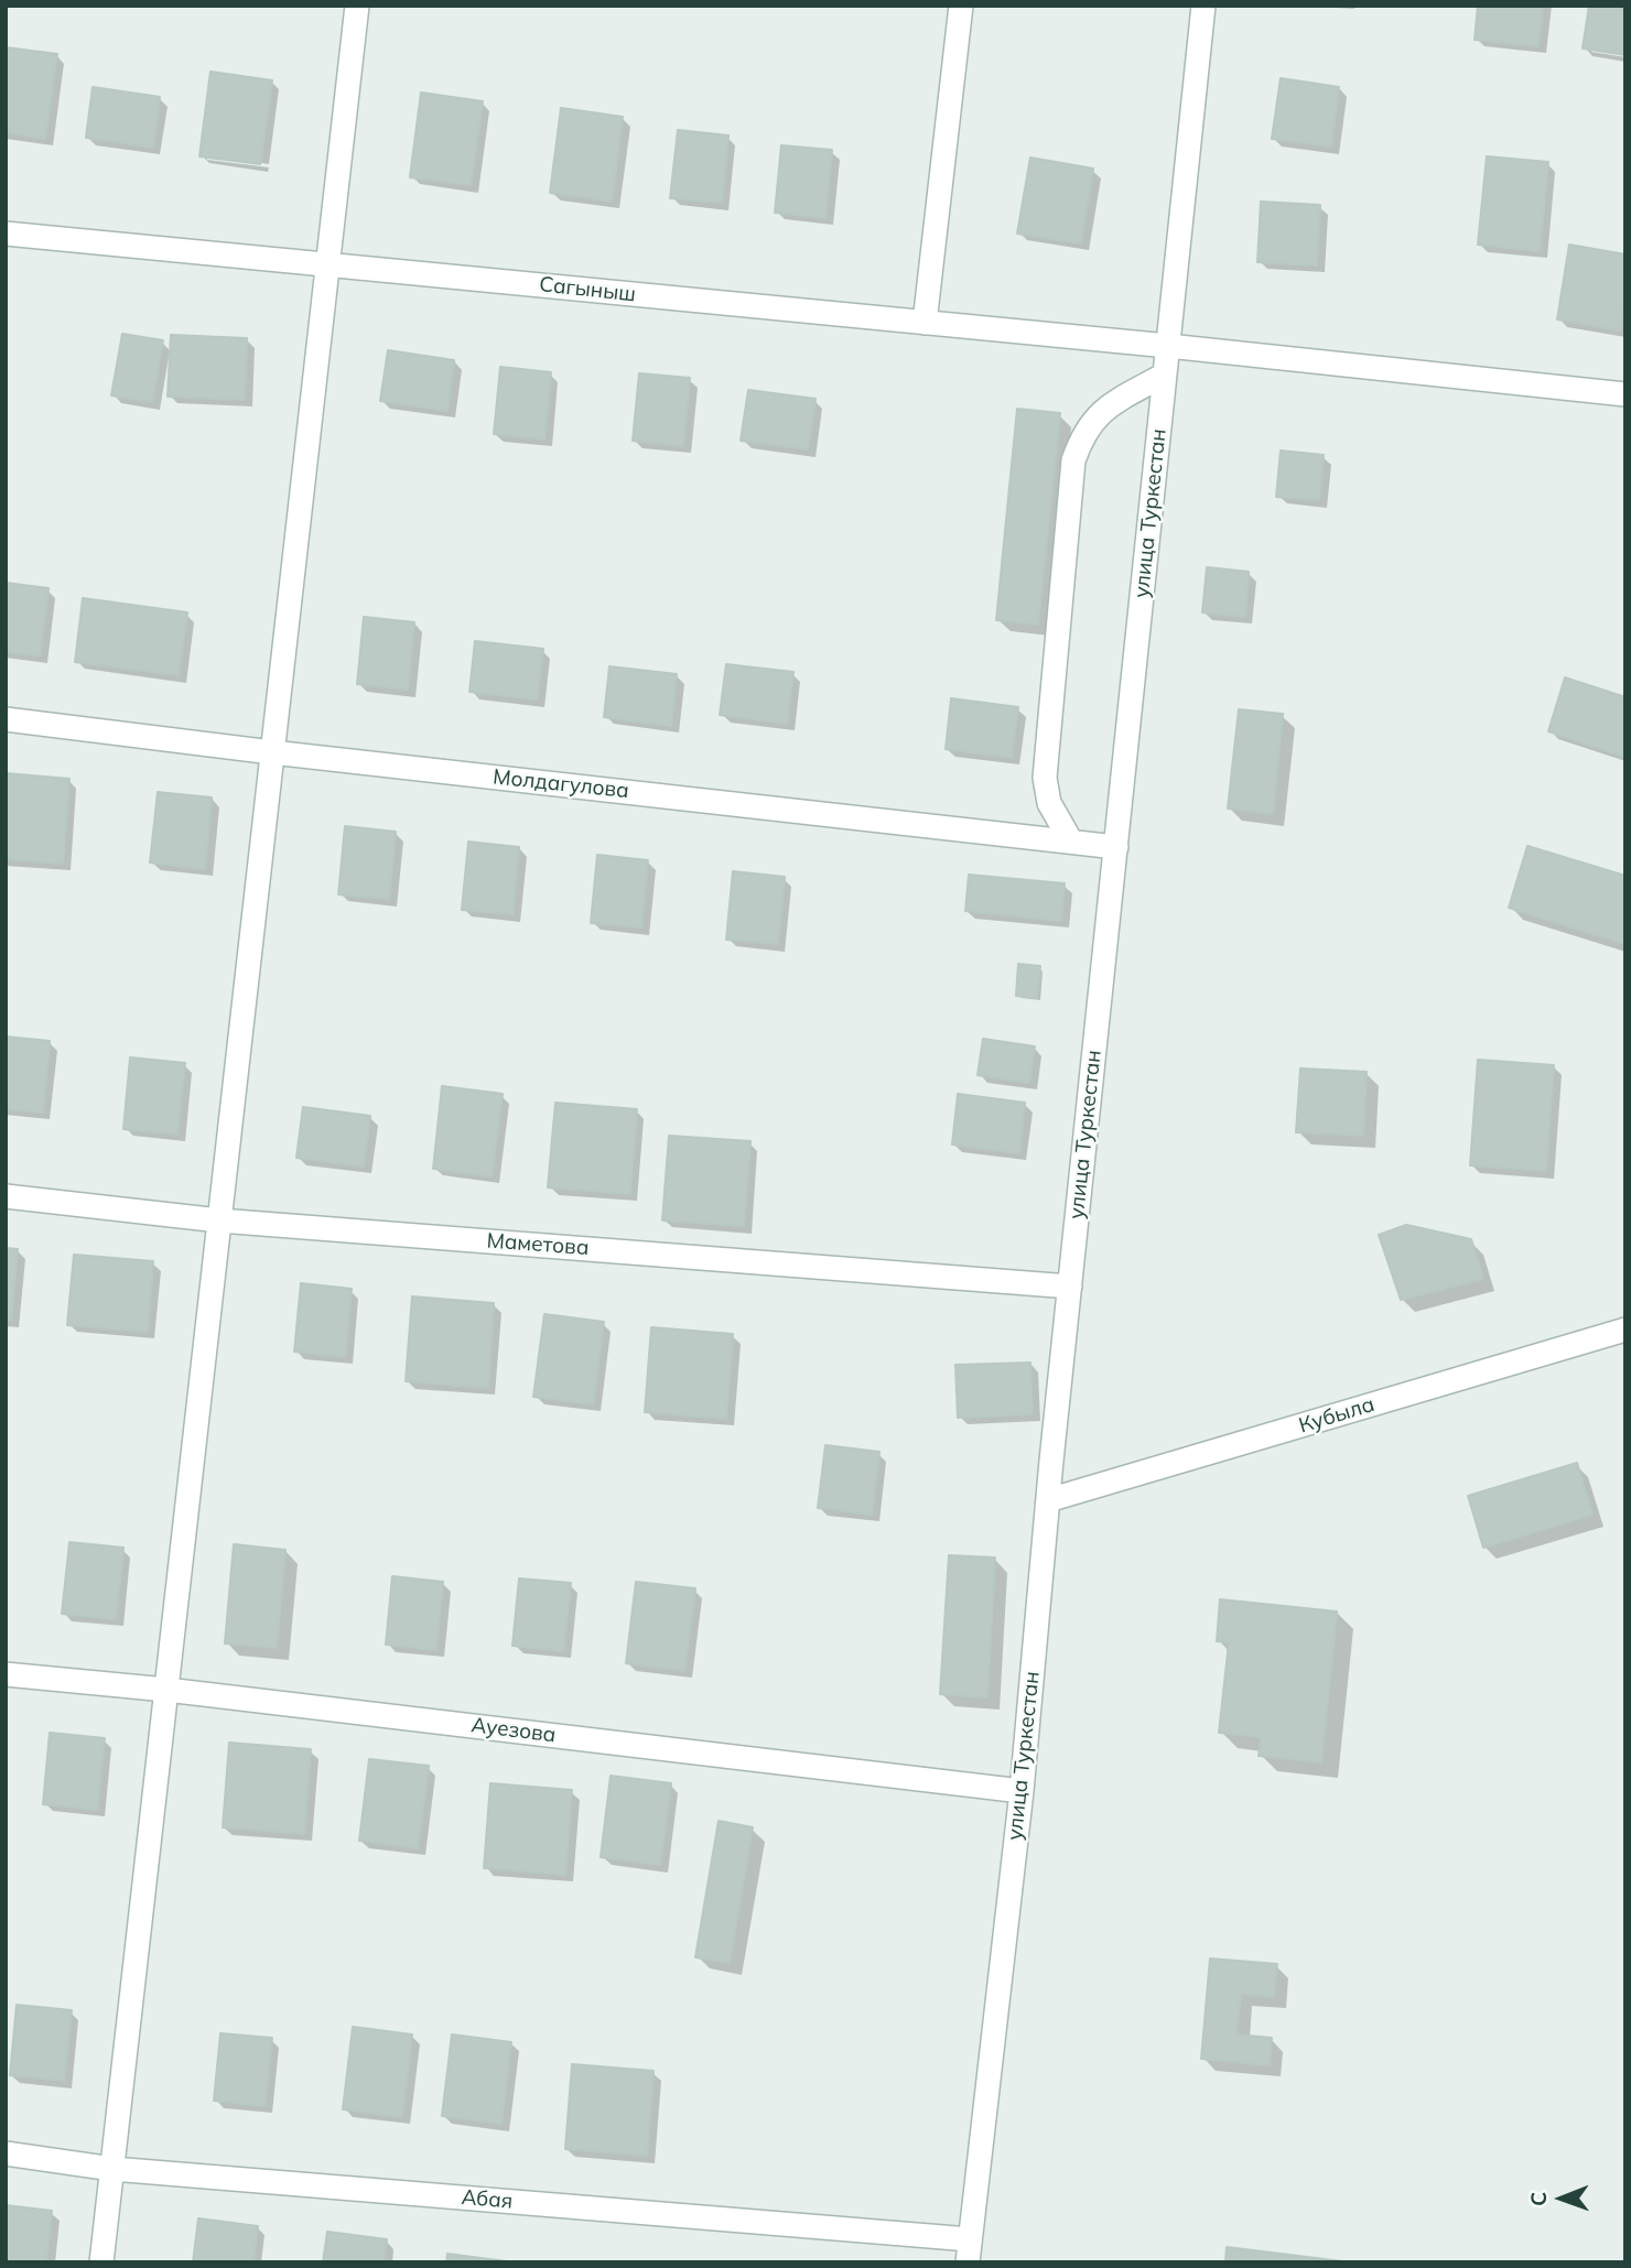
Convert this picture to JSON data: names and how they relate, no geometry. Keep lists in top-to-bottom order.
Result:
{
  "streets": {
    "street": [
      "Сагыныш",
      "улица Туркестан",
      "Молдагулова",
      "Маметова",
      "Кубыла",
      "Ауезова",
      "Абая"
    ]
  },
  "crossings": [
    ["Сагыныш", "улица Туркестан"],
    ["улица Туркестан", "Молдагулова"],
    ["улица Туркестан", "Маметова"],
    ["улица Туркестан", "Кубыла"],
    ["улица Туркестан", "Ауезова"],
    ["улица Туркестан", "Абая"]
  ],
  "north": "left"
}
